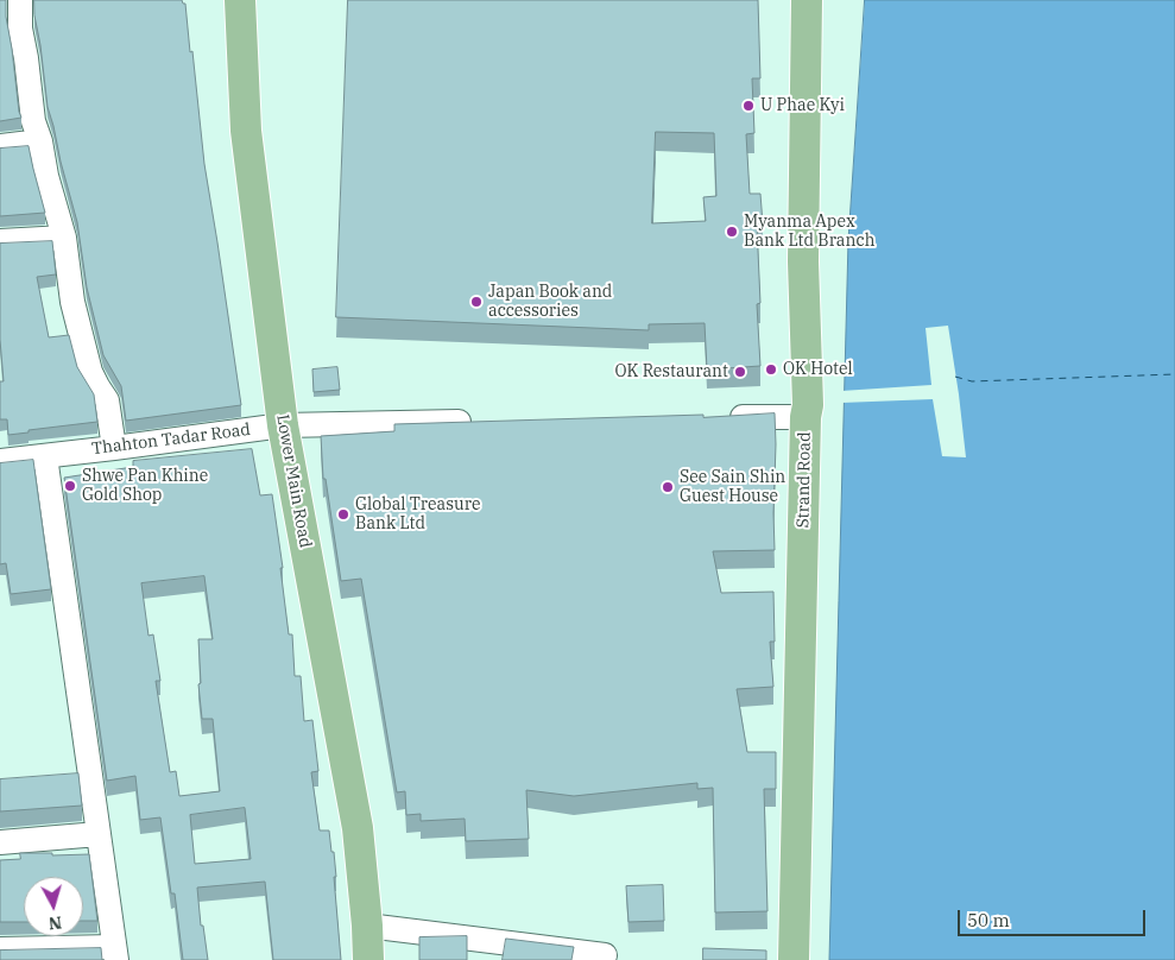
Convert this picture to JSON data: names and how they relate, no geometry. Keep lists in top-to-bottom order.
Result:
{
  "streets": {
    "main road": ["Strand Road", "Lower Main Road"],
    "street": ["Thahton Tadar Road"]
  },
  "crossings": [
    ["Thahton Tadar Road", "Lower Main Road"]
  ],
  "places": [
    "U Phae Kyi",
    "Myanma Apex Bank Ltd Branch",
    "Japan Book and accessories",
    "OK Hotel",
    "OK Restaurant",
    "Shwe Pan Khine Gold Shop",
    "See Sain Shin Guest House",
    "Global Treasure Bank Ltd"
  ],
  "scale_bar": "50 m",
  "north": "bottom"
}
